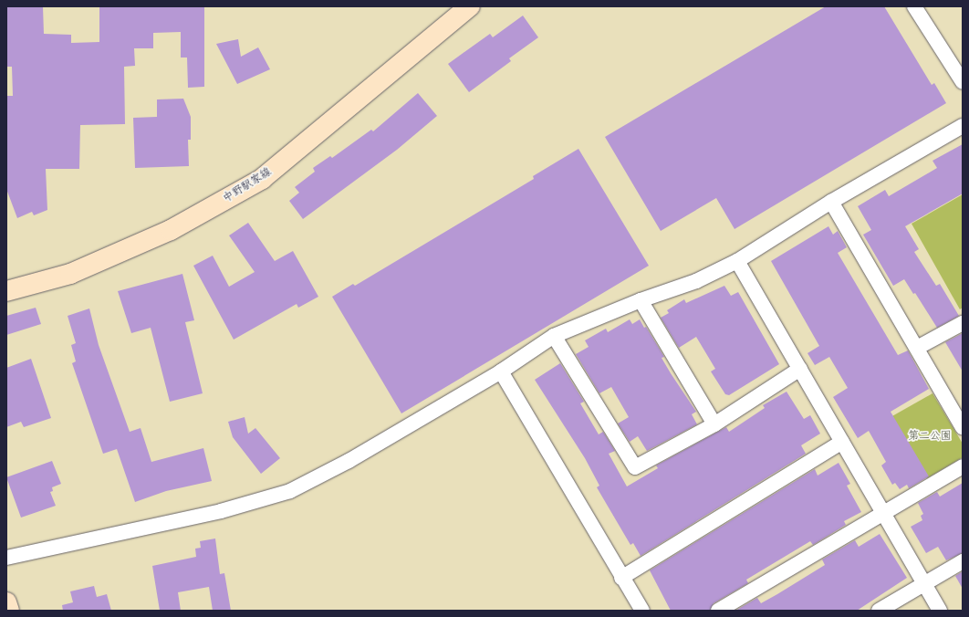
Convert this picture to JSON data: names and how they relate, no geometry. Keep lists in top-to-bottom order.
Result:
{
  "streets": {
    "main road": ["中野駅家線"]
  },
  "parks": ["第二公園"]
}
